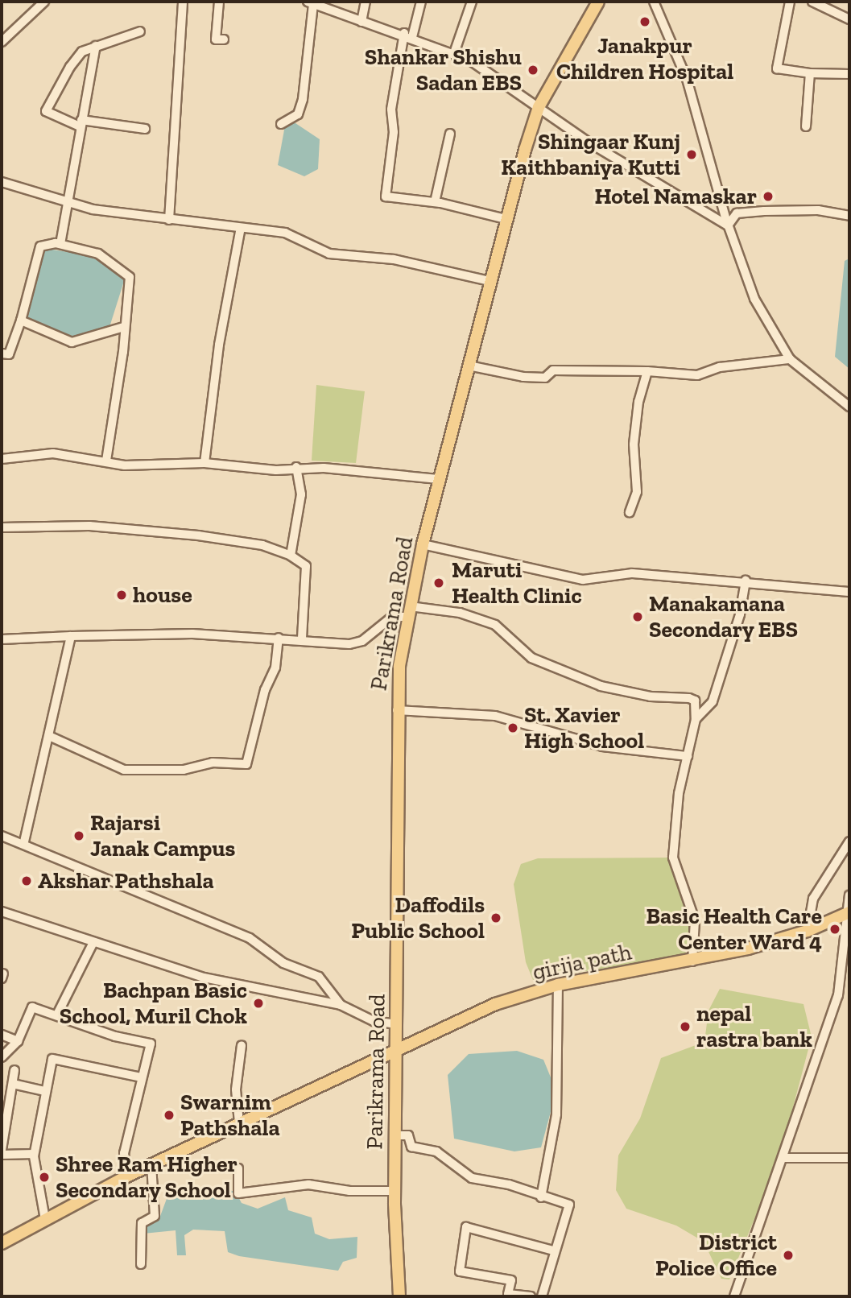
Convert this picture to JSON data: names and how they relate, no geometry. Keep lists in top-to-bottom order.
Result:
{
  "streets": {
    "main road": ["Parikrama Road", "girija path"]
  },
  "crossings": [
    ["Parikrama Road", "girija path"]
  ],
  "places": [
    "Janakpur Children Hospital",
    "Shankar Shishu Sadan EBS",
    "Shingaar Kunj Kaithbaniya Kutti",
    "Hotel Namaskar",
    "Maruti Health Clinic",
    "house",
    "Manakamana Secondary EBS",
    "St. Xavier High School",
    "Rajarsi Janak Campus",
    "Akshar Pathshala",
    "Daffodils Public School",
    "Basic Health Care Center Ward 4",
    "Bachpan Basic School, Muril Chok",
    "nepal rastra bank",
    "Swarnim Pathshala",
    "Shree Ram Higher Secondary School",
    "District Police Office"
  ]
}
